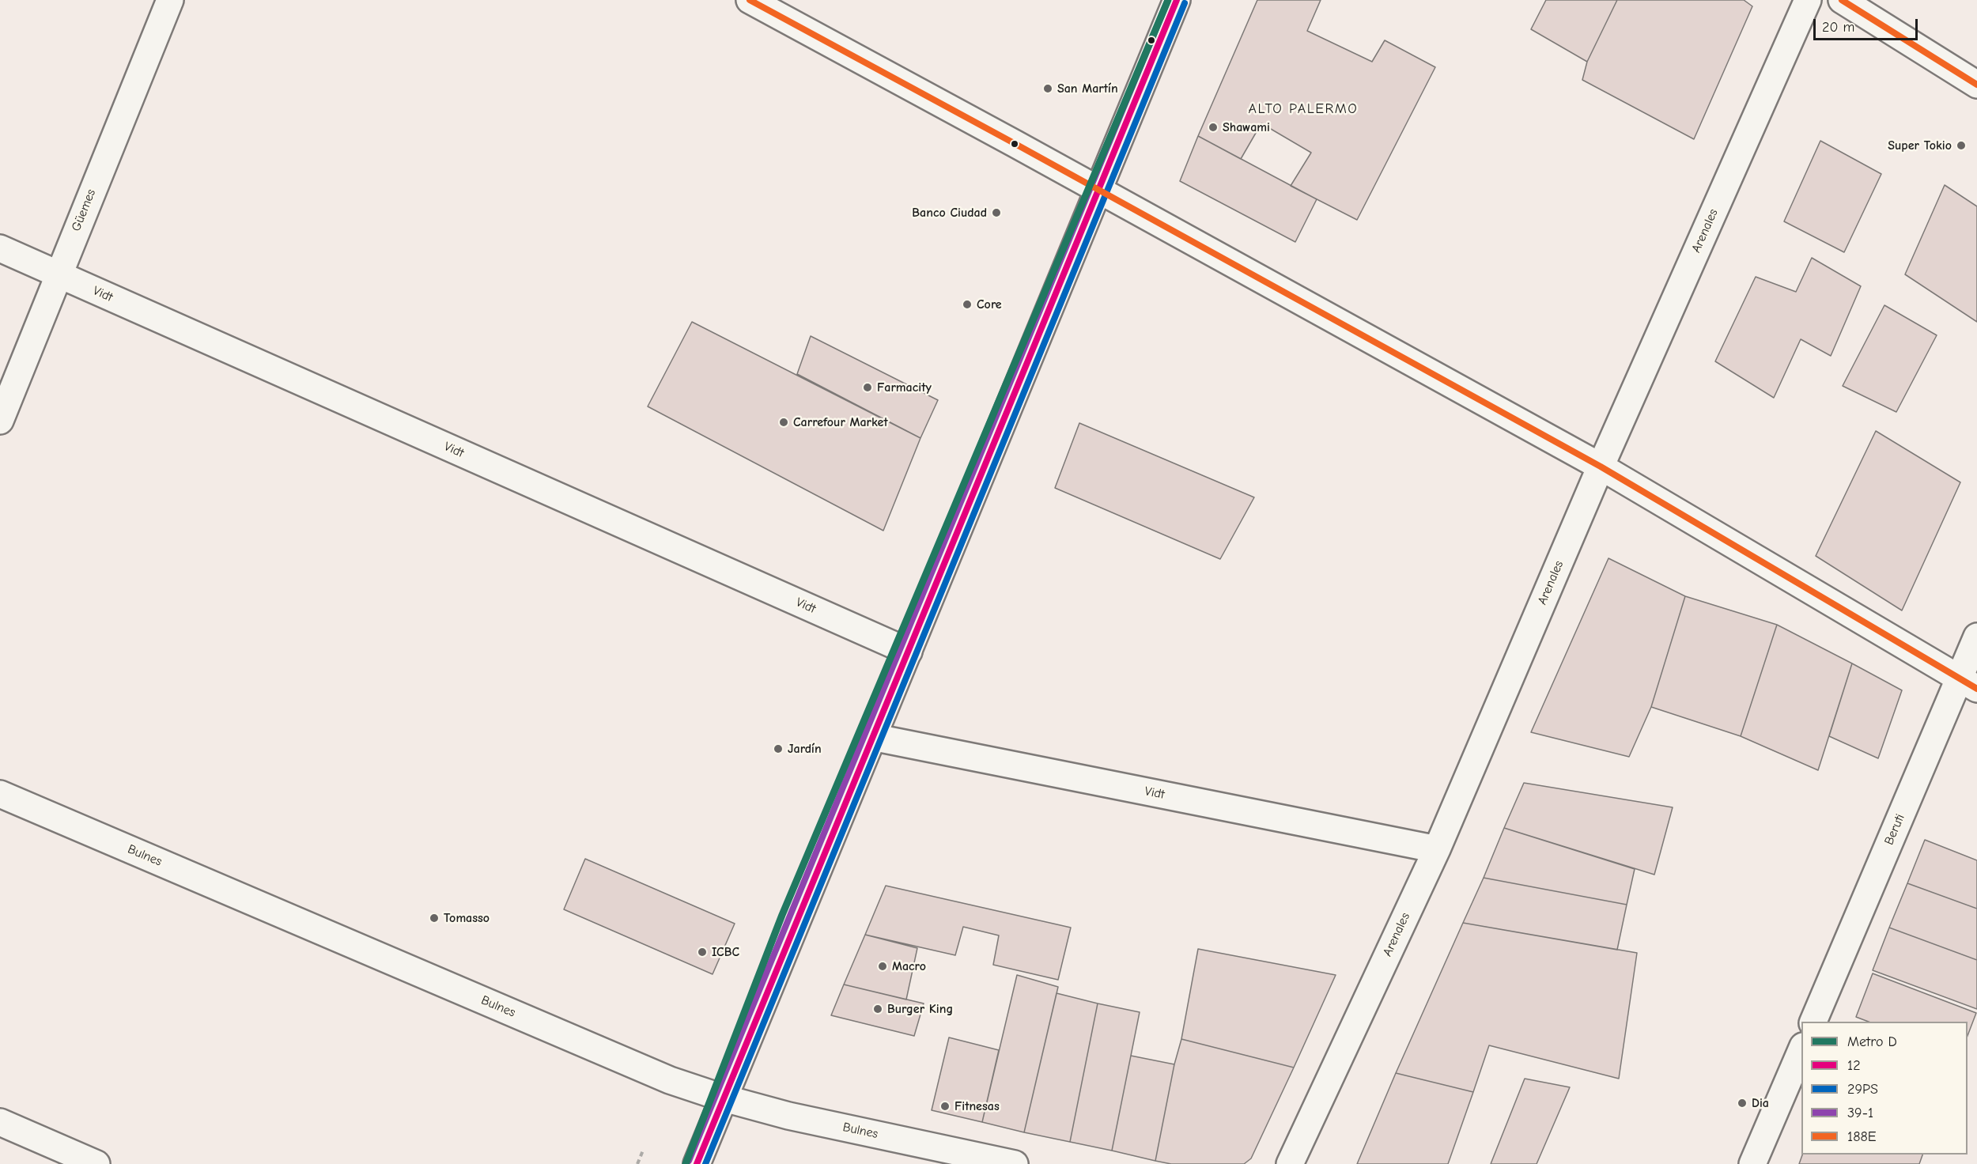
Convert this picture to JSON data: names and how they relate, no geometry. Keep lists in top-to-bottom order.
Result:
{
  "streets": {
    "street": [
      "Güemes",
      "Arenales",
      "Vidt",
      "Beruti",
      "Bulnes"
    ]
  },
  "crossings": [
    ["Güemes", "Vidt"],
    ["Arenales", "Vidt"]
  ],
  "districts": ["ALTO PALERMO"],
  "places": [
    "San Martín",
    "Shawami",
    "Super Tokio",
    "Banco Ciudad",
    "Core",
    "Farmacity",
    "Carrefour Market",
    "Jardín",
    "Tomasso",
    "ICBC",
    "Macro",
    "Burger King",
    "Dia",
    "Fitnesas"
  ],
  "lines": [
    "metro line D",
    "transit line 12",
    "transit line 39-1",
    "transit line 188E",
    "transit line 29PS"
  ],
  "legend": [
    "Metro D",
    "12",
    "29PS",
    "39-1",
    "188E"
  ],
  "scale_bar": "20 m"
}
